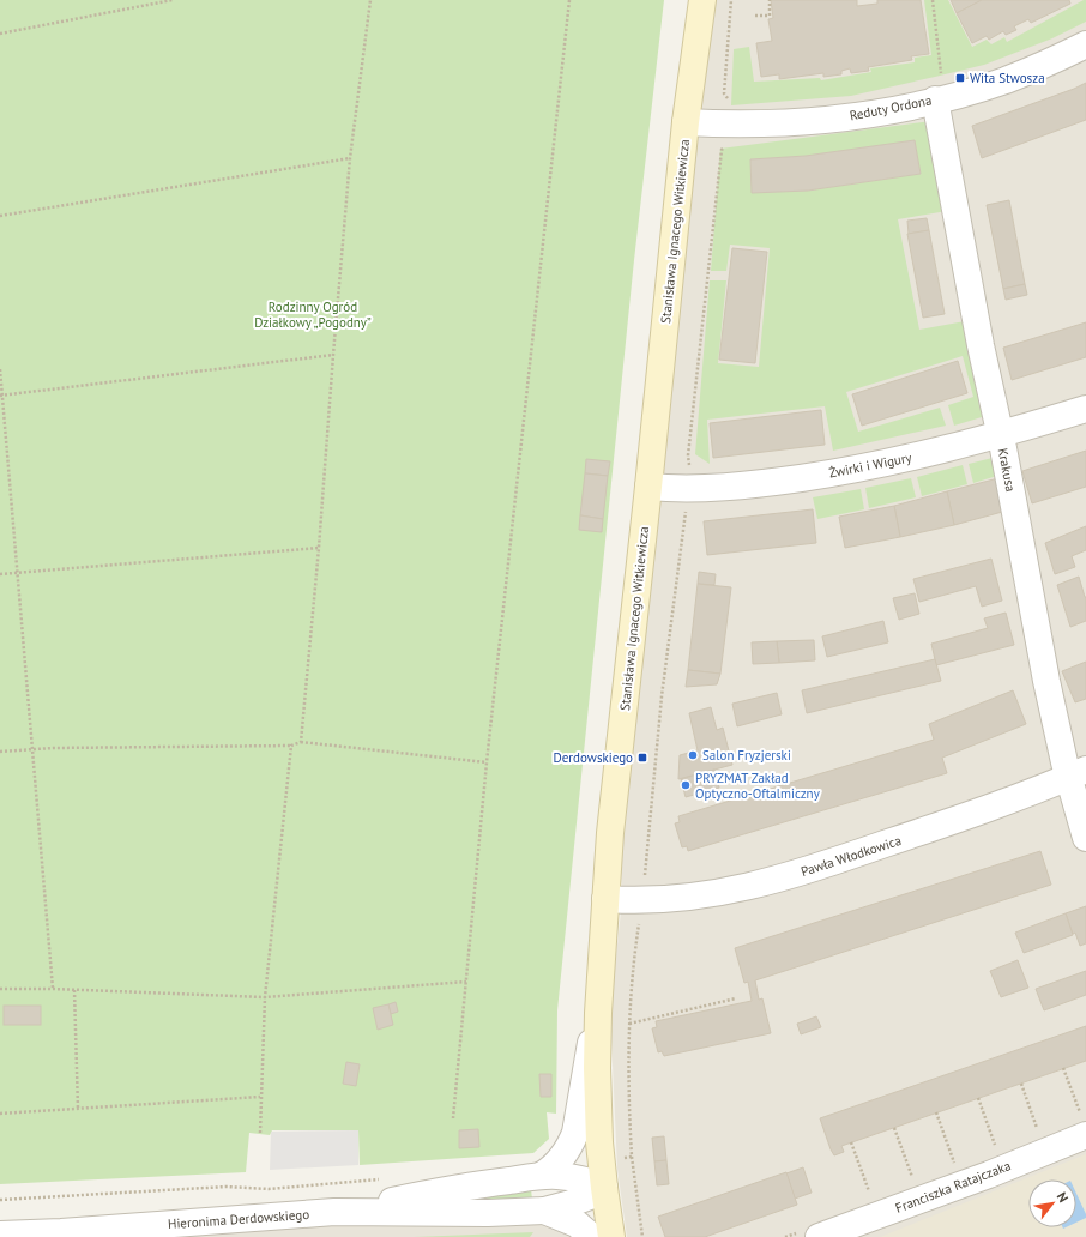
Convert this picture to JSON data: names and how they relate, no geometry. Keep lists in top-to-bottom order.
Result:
{
  "streets": {
    "street": [
      "Reduty Ordona",
      "Stanisława Ignacego Witkiewicza",
      "Żwirki i Wigury",
      "Krakusa",
      "Pawła Włodkowica",
      "Franciszka Ratajczaka",
      "Hieronima Derdowskiego"
    ]
  },
  "crossings": [
    ["Reduty Ordona", "Stanisława Ignacego Witkiewicza"],
    ["Reduty Ordona", "Krakusa"],
    ["Stanisława Ignacego Witkiewicza", "Żwirki i Wigury"],
    ["Stanisława Ignacego Witkiewicza", "Pawła Włodkowica"],
    ["Stanisława Ignacego Witkiewicza", "Hieronima Derdowskiego"],
    ["Żwirki i Wigury", "Krakusa"],
    ["Krakusa", "Pawła Włodkowica"]
  ],
  "parks": ["Rodzinny Ogród Działkowy „Pogodny”"],
  "places": {
    "transit": ["Wita Stwosza", "Derdowskiego"],
    "other": ["Salon Fryzjerski", "PRYZMAT Zakład Optyczno-Oftalmiczny"]
  },
  "north": "top right"
}
